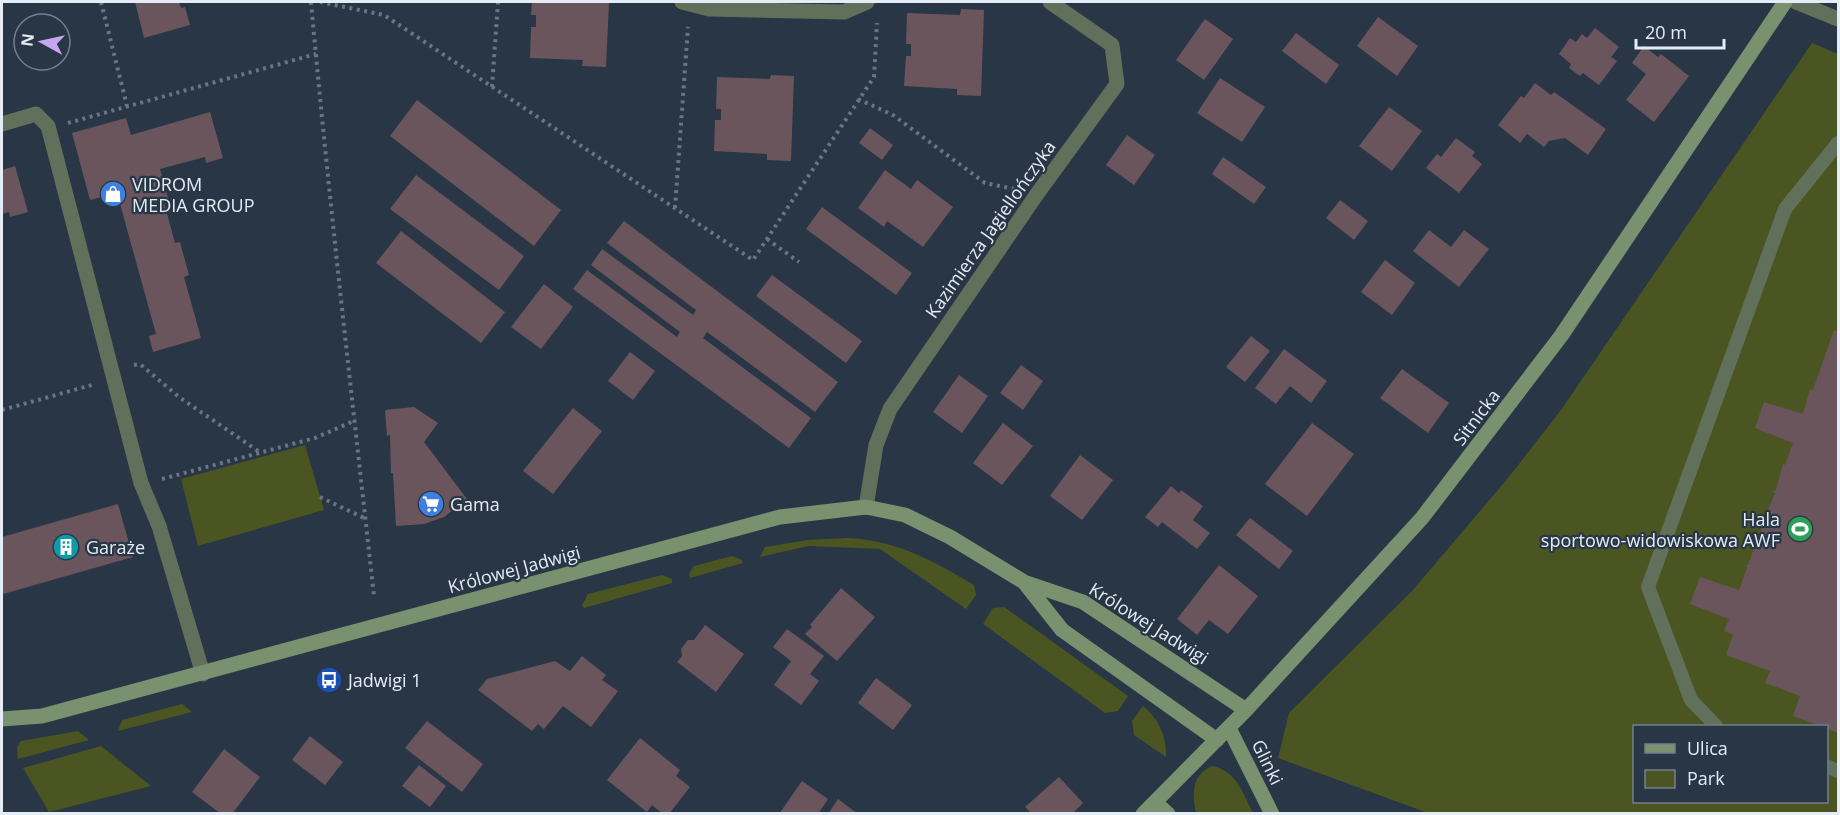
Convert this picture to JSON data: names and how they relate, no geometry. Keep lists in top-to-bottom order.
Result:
{
  "streets": {
    "street": [
      "Kazimierza Jagiellończyka",
      "Sitnicka",
      "Królowej Jadwigi",
      "Glinki"
    ]
  },
  "crossings": [
    ["Kazimierza Jagiellończyka", "Królowej Jadwigi"],
    ["Sitnicka", "Królowej Jadwigi"],
    ["Sitnicka", "Glinki"]
  ],
  "places": {
    "shop": ["VIDROM MEDIA GROUP"],
    "supermarket": ["Gama"],
    "sports": ["Hala sportowo-widowiskowa AWF"],
    "building": ["Garaże"],
    "bus stop": ["Jadwigi 1"]
  },
  "legend": ["Ulica", "Park"],
  "scale_bar": "20 m",
  "north": "left"
}
